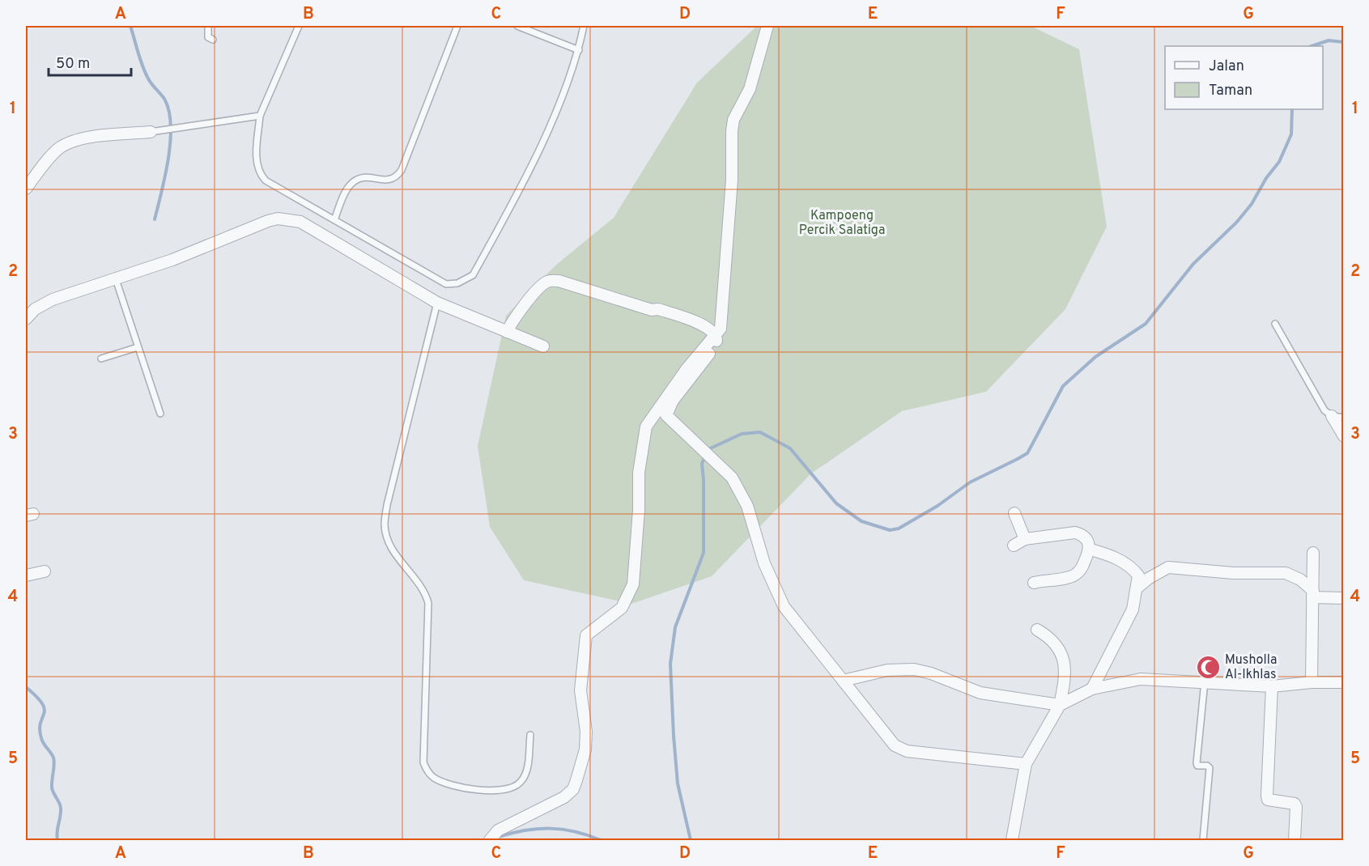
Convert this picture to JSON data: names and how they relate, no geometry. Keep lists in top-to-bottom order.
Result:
{
  "parks": ["Kampoeng Percik Salatiga"],
  "places": {
    "mosque": ["Musholla Al-Ikhlas"]
  },
  "legend": ["Jalan", "Taman"],
  "scale_bar": "50 m",
  "grid": {
    "columns": [
      "A",
      "B",
      "C",
      "D",
      "E",
      "F",
      "G"
    ],
    "rows": [
      "1",
      "2",
      "3",
      "4",
      "5"
    ]
  }
}
